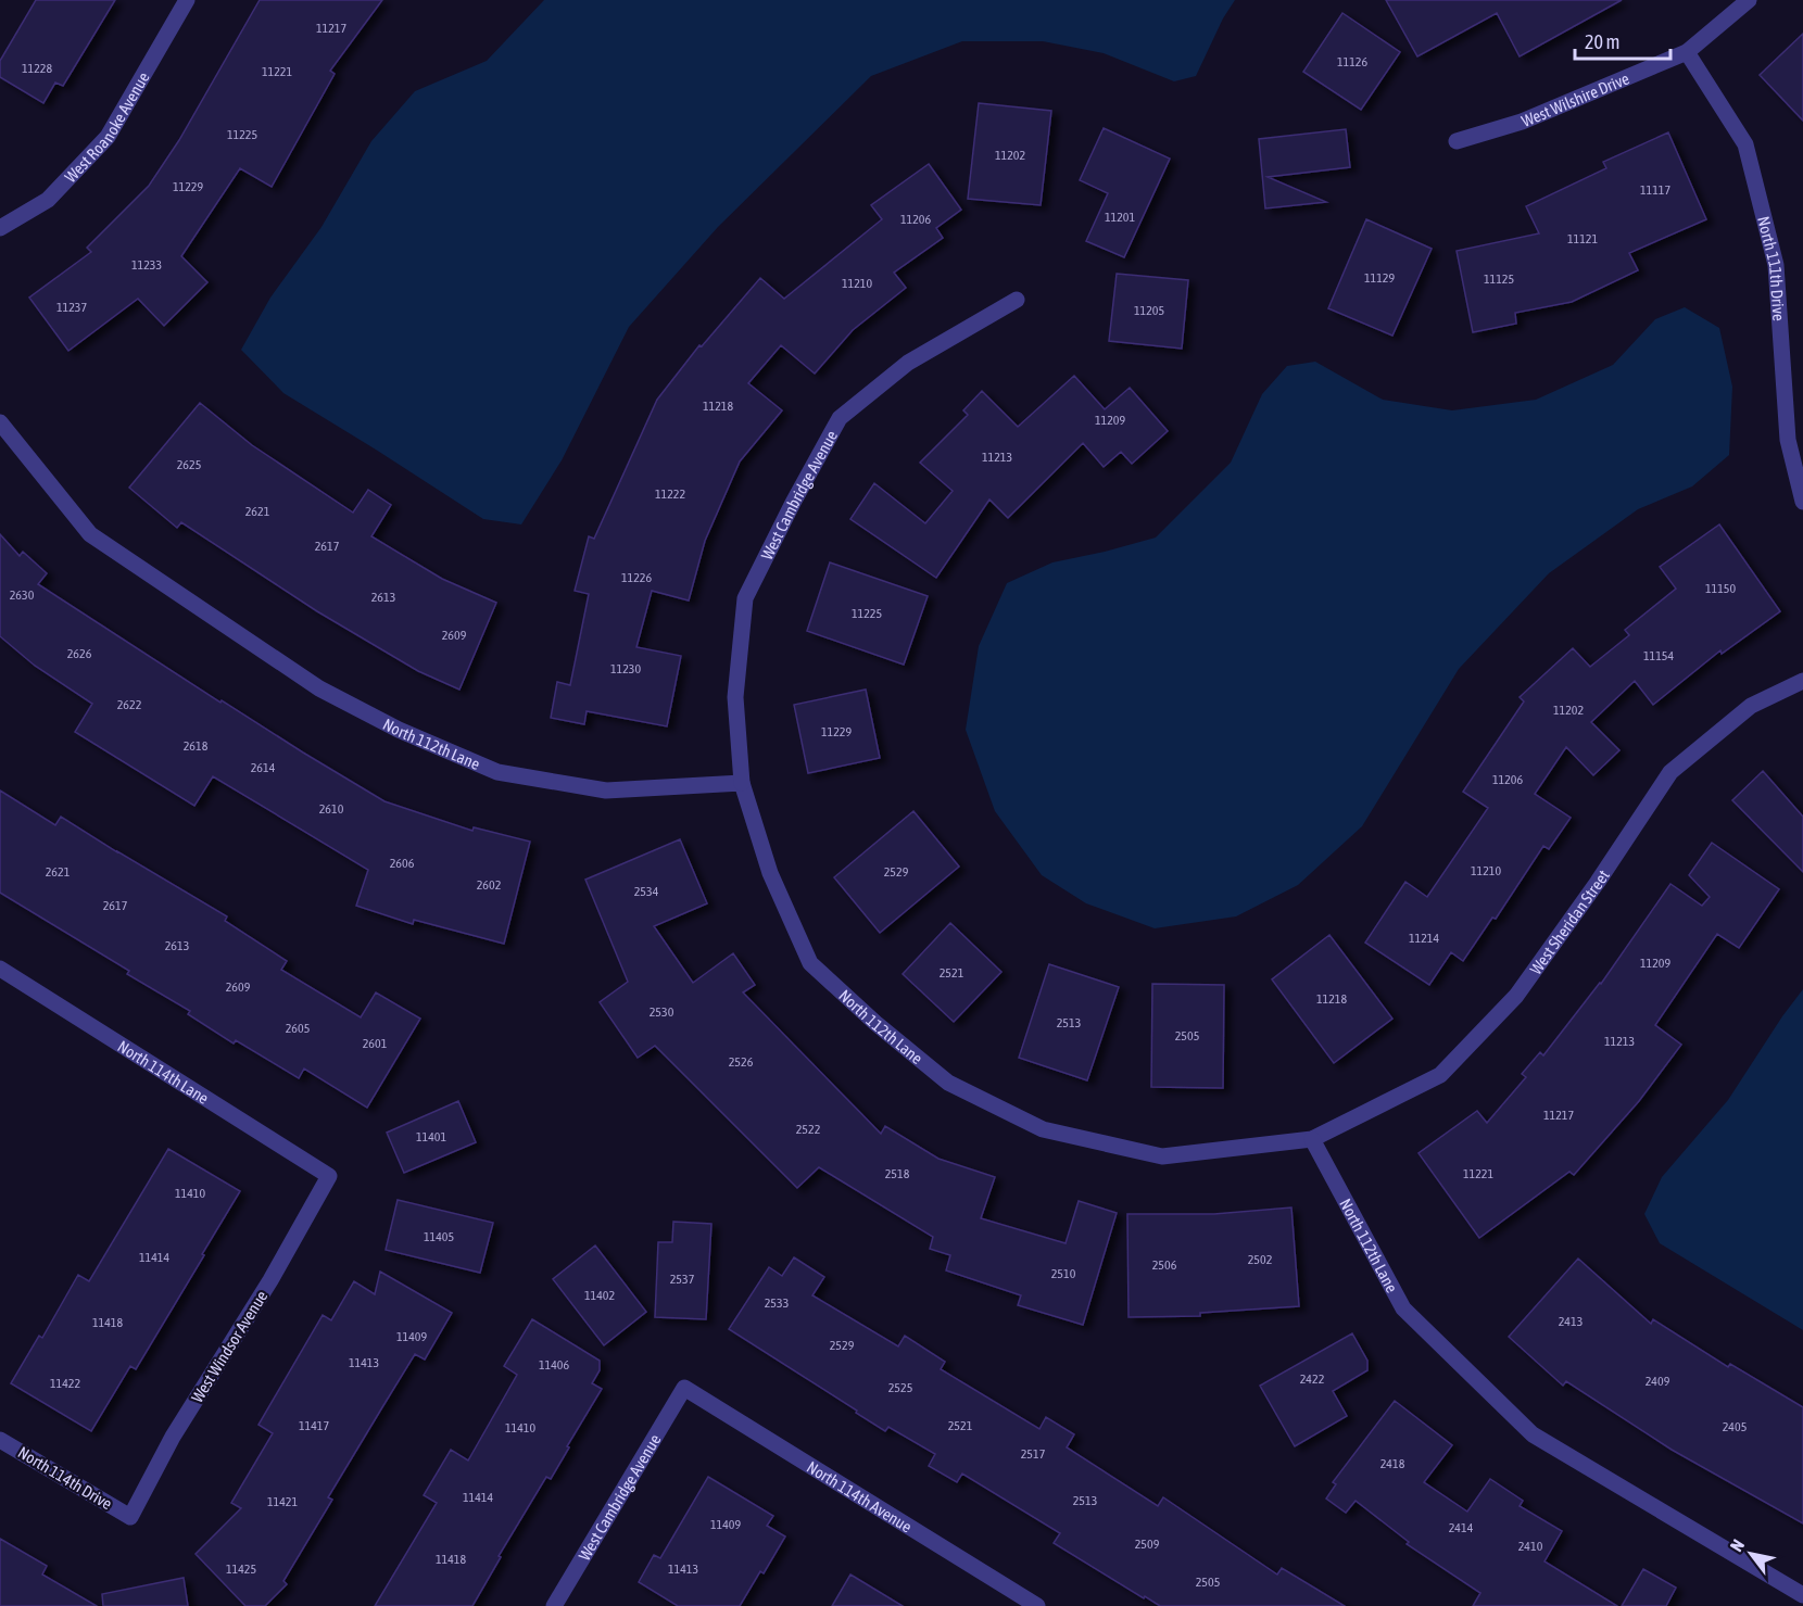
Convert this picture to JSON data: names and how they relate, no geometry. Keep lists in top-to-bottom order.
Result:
{
  "streets": {
    "street": [
      "West Wilshire Drive",
      "West Roanoke Avenue",
      "North 111th Drive",
      "West Cambridge Avenue",
      "North 112th Lane",
      "West Sheridan Street",
      "North 114th Lane",
      "West Windsor Avenue",
      "North 114th Drive",
      "North 114th Avenue"
    ]
  },
  "crossings": [
    ["West Wilshire Drive", "North 111th Drive"],
    ["West Cambridge Avenue", "North 112th Lane"],
    ["West Cambridge Avenue", "North 114th Avenue"],
    ["North 112th Lane", "West Sheridan Street"],
    ["North 114th Lane", "West Windsor Avenue"],
    ["West Windsor Avenue", "North 114th Drive"]
  ],
  "house_numbers": [
    "11217",
    "11126",
    "11228",
    "11221",
    "11225",
    "11202",
    "11229",
    "11117",
    "11201",
    "11206",
    "11121",
    "11233",
    "11129",
    "11125",
    "11210",
    "11237",
    "11205",
    "11218",
    "11209",
    "11213",
    "2625",
    "11222",
    "2621",
    "2617",
    "11226",
    "11150",
    "2630",
    "2613",
    "11225",
    "2609",
    "2626",
    "11154",
    "11230",
    "2622",
    "11202",
    "11229",
    "2618",
    "2614",
    "11206",
    "2610",
    "2606",
    "11210",
    "2621",
    "2529",
    "2602",
    "2534",
    "2617",
    "11214",
    "2613",
    "11209",
    "2521",
    "2609",
    "11218",
    "2530",
    "2513",
    "2605",
    "2505",
    "11213",
    "2601",
    "2526",
    "11217",
    "2522",
    "11401",
    "2518",
    "11221",
    "11410",
    "11405",
    "11414",
    "2502",
    "2506",
    "2510",
    "2537",
    "11402",
    "2533",
    "2413",
    "11418",
    "11409",
    "2529",
    "11413",
    "11406",
    "2422",
    "2409",
    "11422",
    "2525",
    "11417",
    "2521",
    "2405",
    "11410",
    "2517",
    "2418",
    "11414",
    "2513",
    "11421",
    "11409",
    "2414",
    "2509",
    "2410",
    "11418",
    "11425",
    "11413",
    "2505"
  ],
  "scale_bar": "20 m",
  "north": "top left"
}
